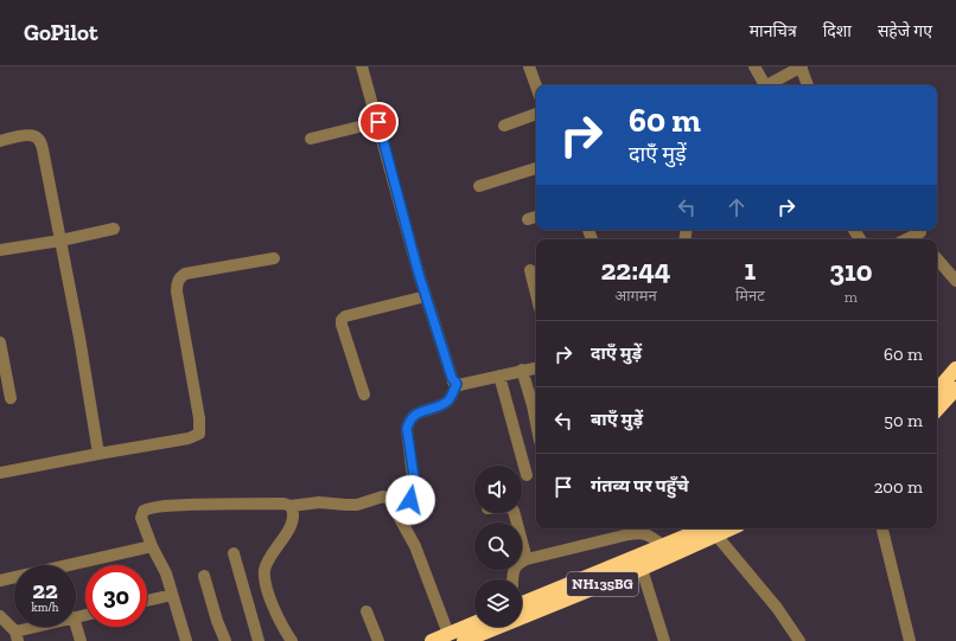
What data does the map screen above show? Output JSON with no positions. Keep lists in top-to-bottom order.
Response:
{
  "streets": {
    "highway": ["NH135BG"]
  },
  "page": {
    "header": "GoPilot",
    "nav": ["मानचित्र", "दिशा", "सहेजे गए"],
    "turn": ["60 m", "दाएँ मुड़ें"],
    "eta": [
      "22:44",
      "आगमन",
      "1",
      "मिनट",
      "310",
      "m"
    ],
    "list": [
      {
        "name": "दाएँ मुड़ें",
        "value": "60 m"
      },
      {
        "name": "बाएँ मुड़ें",
        "value": "50 m"
      },
      {
        "name": "गंतव्य पर पहुँचे",
        "value": "200 m"
      }
    ],
    "speed": "22 km/h",
    "limit": "30"
  }
}
